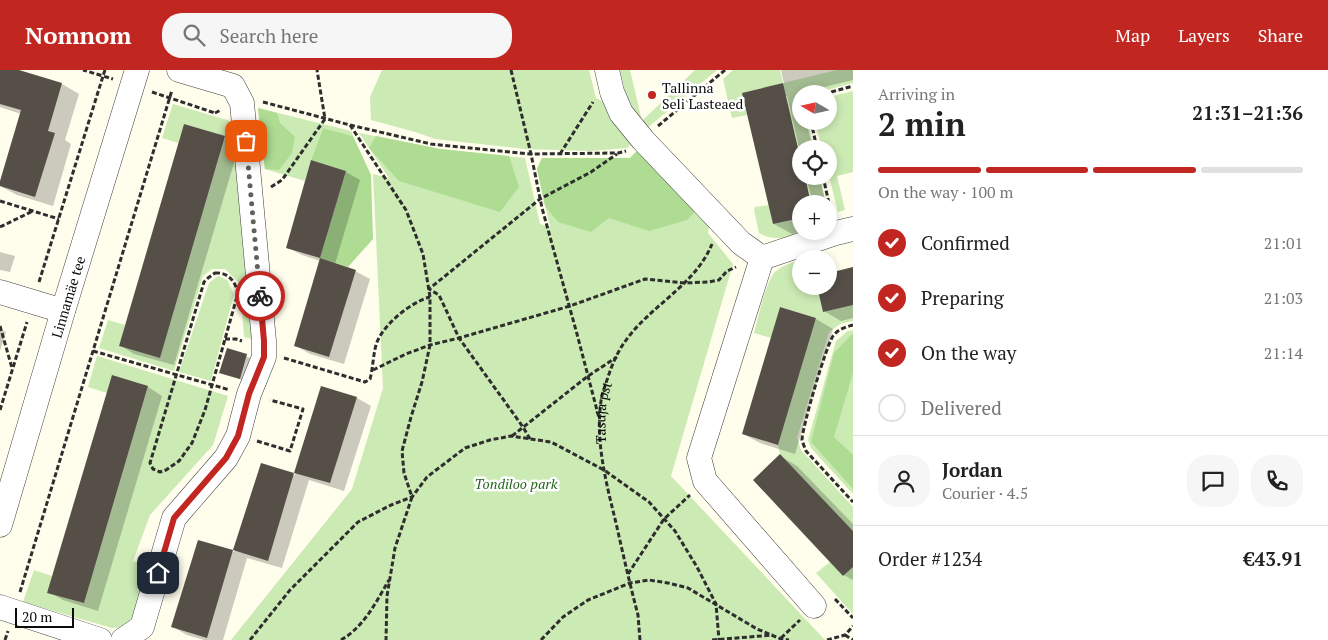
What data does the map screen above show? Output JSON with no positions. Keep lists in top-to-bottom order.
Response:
{
  "streets": {
    "street": ["Linnamäe tee"],
    "path": ["Tasuja pst"]
  },
  "parks": ["Tondiloo park"],
  "places": ["Tallinna Seli Lasteaed"],
  "scale_bar": "20 m",
  "north": "left",
  "page": {
    "header": "Nomnom",
    "search": "Search here",
    "nav": ["Map", "Layers", "Share"],
    "heading": ["2 min", "Arriving in", "21:31–21:36"],
    "panel": [
      "Jordan",
      "Courier · 4.5",
      "Order #1234",
      "€43.91"
    ],
    "map_buttons": ["+", "−"],
    "bar": "On the way · 100 m",
    "list": [
      ["Confirmed", "21:01"],
      ["Preparing", "21:03"],
      ["On the way", "21:14"],
      "Delivered"
    ],
    "scale": "20 m"
  }
}
